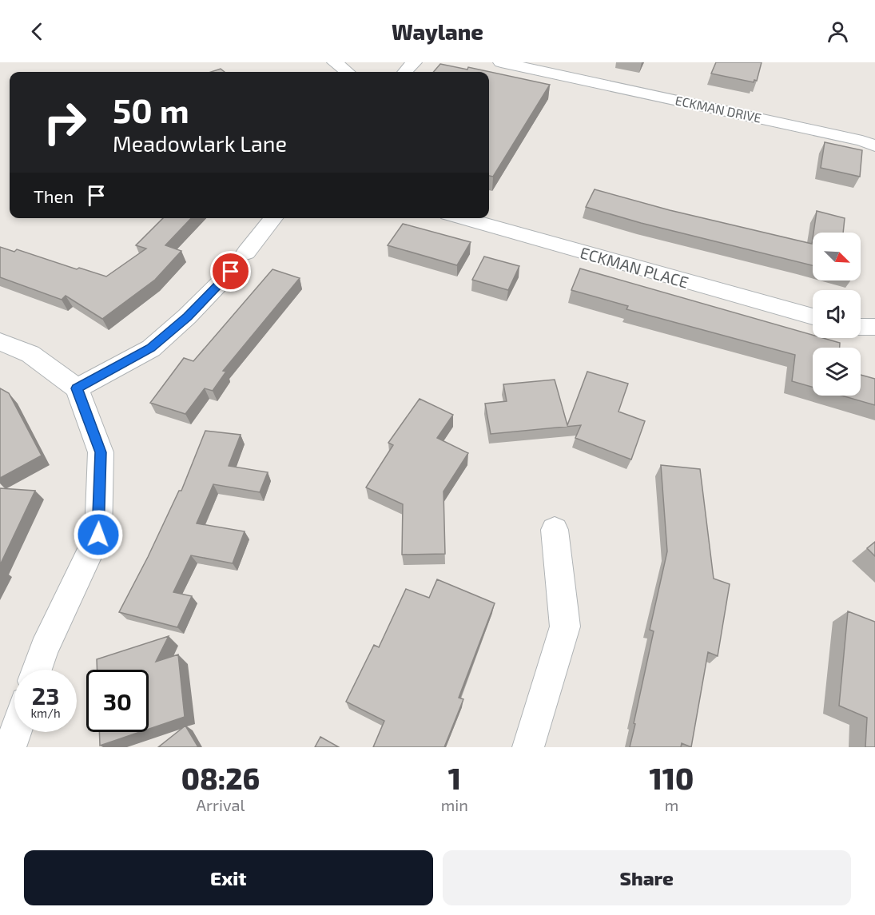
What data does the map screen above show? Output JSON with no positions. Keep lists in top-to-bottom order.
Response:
{
  "streets": {
    "street": ["ECKMAN DRIVE", "ECKMAN PLACE"]
  },
  "north": "bottom right",
  "page": {
    "header": "Waylane",
    "turn": ["50 m", "Meadowlark Lane"],
    "then": "Then",
    "speed": "23 km/h",
    "limit": "30",
    "eta": [
      "08:26",
      "Arrival",
      "1",
      "min",
      "110",
      "m"
    ],
    "buttons": ["Exit", "Share"]
  }
}
